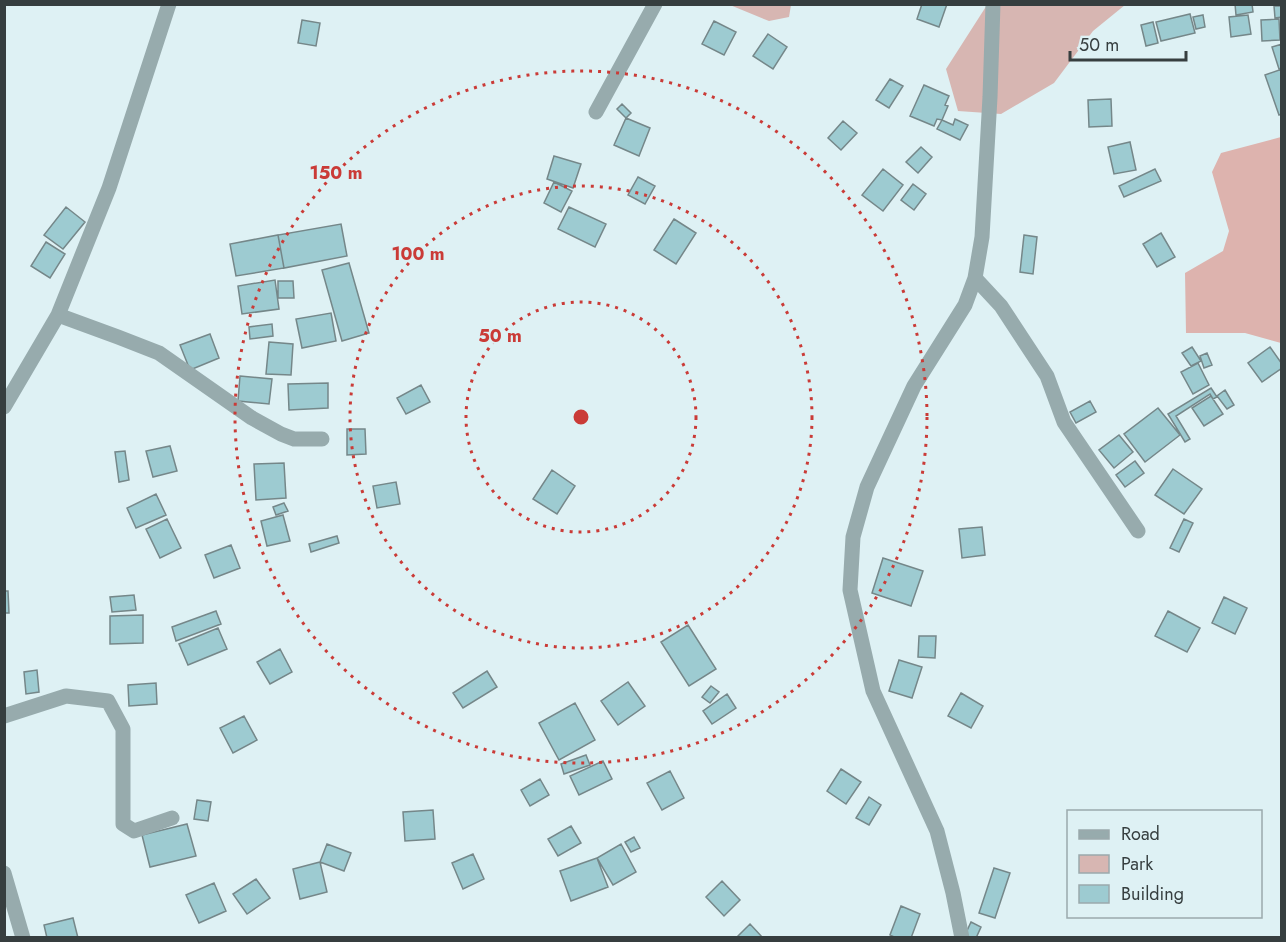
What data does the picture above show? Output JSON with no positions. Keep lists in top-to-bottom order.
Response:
{
  "legend": ["Road", "Park", "Building"],
  "scale_bar": "50 m",
  "rings": ["150 m", "100 m", "50 m"]
}
